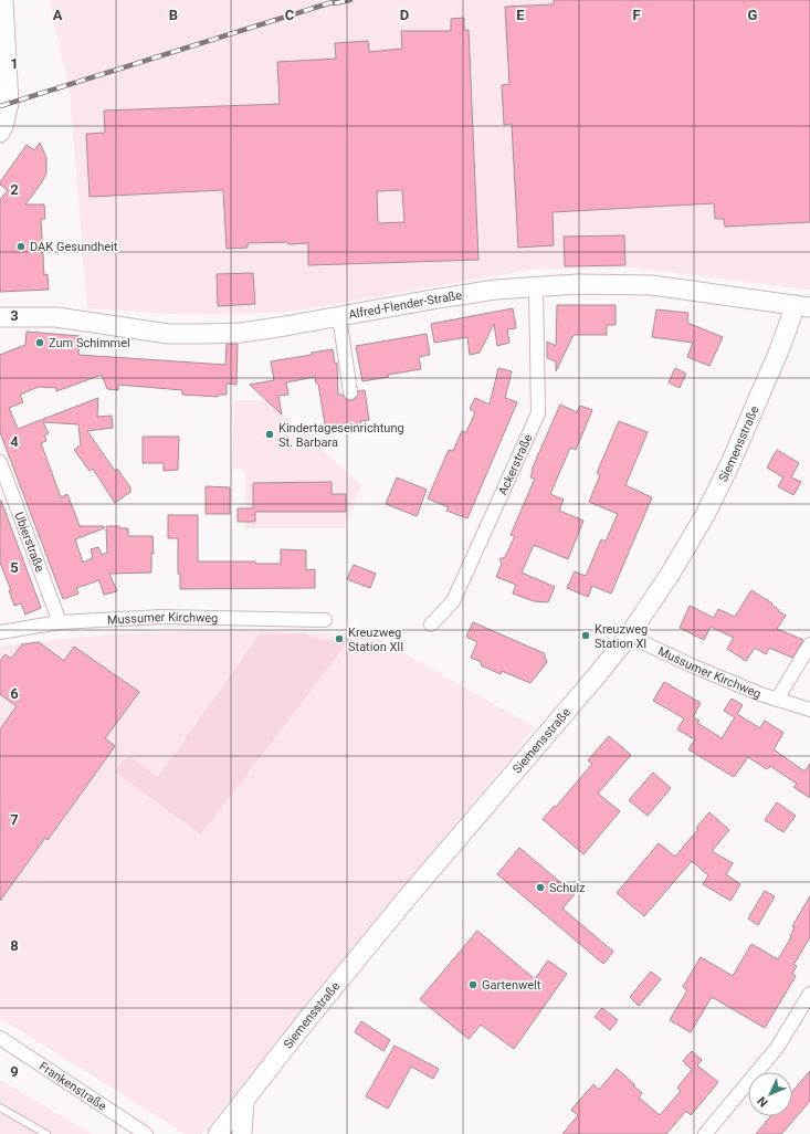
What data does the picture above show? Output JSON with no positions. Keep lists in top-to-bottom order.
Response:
{
  "streets": {
    "street": [
      "Alfred-Flender-Straße",
      "Siemensstraße",
      "Ackerstraße",
      "Ubierstraße",
      "Mussumer Kirchweg",
      "Frankenstraße"
    ]
  },
  "crossings": [
    ["Alfred-Flender-Straße", "Siemensstraße"],
    ["Alfred-Flender-Straße", "Ackerstraße"],
    ["Ubierstraße", "Mussumer Kirchweg"]
  ],
  "places": [
    "DAK Gesundheit",
    "Zum Schimmel",
    "Kindertageseinrichtung St. Barbara",
    "Kreuzweg Station XI",
    "Kreuzweg Station XII",
    "Schulz",
    "Gartenwelt"
  ],
  "north": "bottom left",
  "grid": {
    "columns": [
      "A",
      "B",
      "C",
      "D",
      "E",
      "F",
      "G"
    ],
    "rows": [
      "1",
      "2",
      "3",
      "4",
      "5",
      "6",
      "7",
      "8",
      "9"
    ]
  }
}
